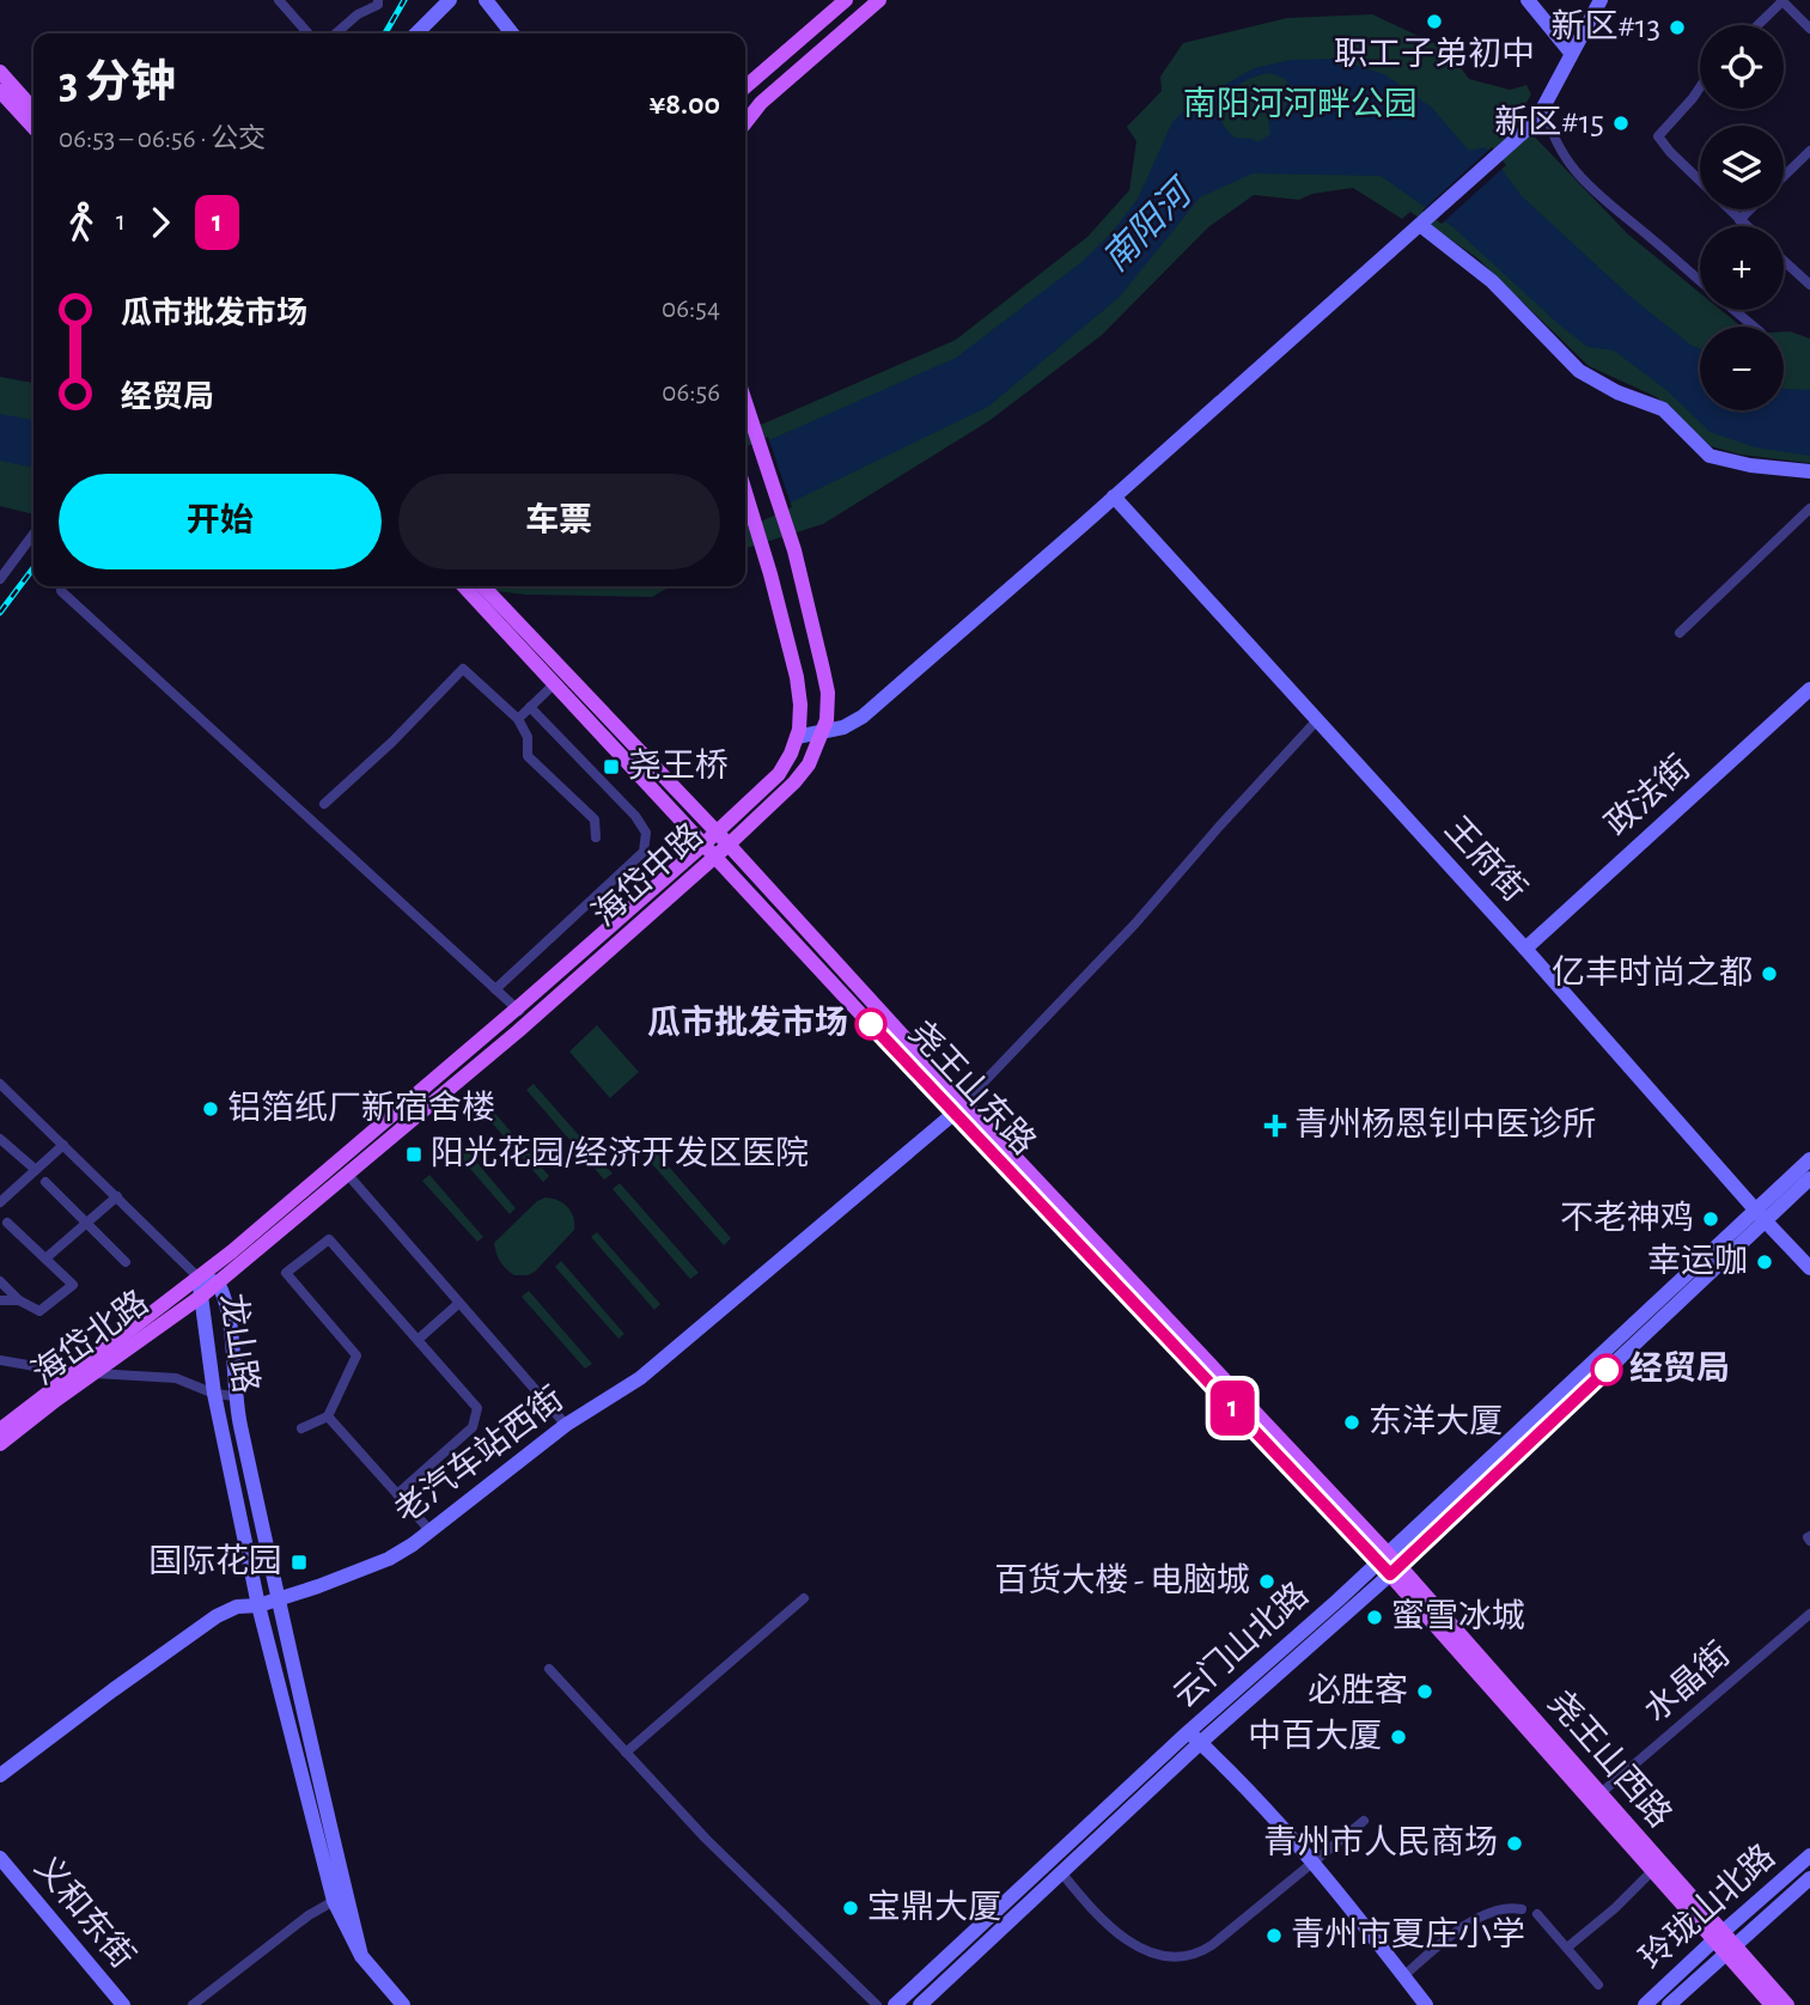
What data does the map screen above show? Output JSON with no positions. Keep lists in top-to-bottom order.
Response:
{
  "streets": {
    "main road": [
      "海岱中路",
      "尧王山东路",
      "海岱北路",
      "尧王山西路"
    ],
    "street": [
      "政法街",
      "王府街",
      "龙山路",
      "老汽车站西街",
      "云门山北路",
      "水晶街",
      "玲珑山北路",
      "义和东街"
    ]
  },
  "crossings": [
    ["政法街", "王府街"],
    ["王府街", "云门山北路"],
    ["海岱中路", "尧王山东路"],
    ["海岱中路", "海岱北路"],
    ["海岱中路", "龙山路"],
    ["尧王山东路", "老汽车站西街"],
    ["尧王山东路", "云门山北路"],
    ["尧王山东路", "尧王山西路"],
    ["海岱北路", "龙山路"],
    ["龙山路", "老汽车站西街"],
    ["云门山北路", "尧王山西路"],
    ["水晶街", "尧王山西路"],
    ["尧王山西路", "玲珑山北路"]
  ],
  "water": ["南阳河"],
  "parks": ["南阳河河畔公园"],
  "places": {
    "other": [
      "职工子弟初中",
      "新区#13",
      "新区#15",
      "亿丰时尚之都",
      "瓜市批发市场",
      "铝箔纸厂新宿舍楼",
      "不老神鸡",
      "幸运咖",
      "经贸局",
      "东洋大厦",
      "百货大楼 - 电脑城",
      "蜜雪冰城",
      "必胜客",
      "中百大厦",
      "青州市人民商场",
      "宝鼎大厦",
      "青州市夏庄小学"
    ],
    "transit": ["尧王桥", "阳光花园/经济开发区医院", "国际花园"],
    "health": ["青州杨恩钊中医诊所"]
  },
  "lines": ["bus line 1"],
  "page": {
    "on_map": "1",
    "map_buttons": ["+", "−"],
    "heading": ["3 分钟", "06:53 – 06:56 · 公交", "¥8.00"],
    "legs": ["1", "1"],
    "list": [
      {
        "name": "瓜市批发市场",
        "value": "06:54"
      },
      {
        "name": "经贸局",
        "value": "06:56"
      }
    ],
    "buttons": ["开始", "车票"]
  }
}
